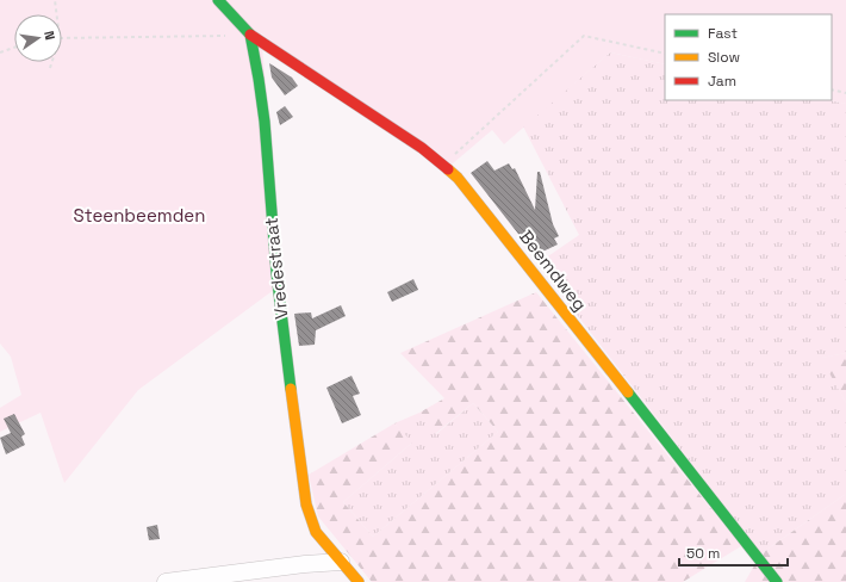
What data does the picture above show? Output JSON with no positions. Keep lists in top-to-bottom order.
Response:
{
  "streets": {
    "street": ["Vredestraat", "Beemdweg"]
  },
  "crossings": [
    ["Vredestraat", "Beemdweg"]
  ],
  "parks": ["Steenbeemden"],
  "legend": ["Fast", "Slow", "Jam"],
  "scale_bar": "50 m",
  "north": "right"
}
